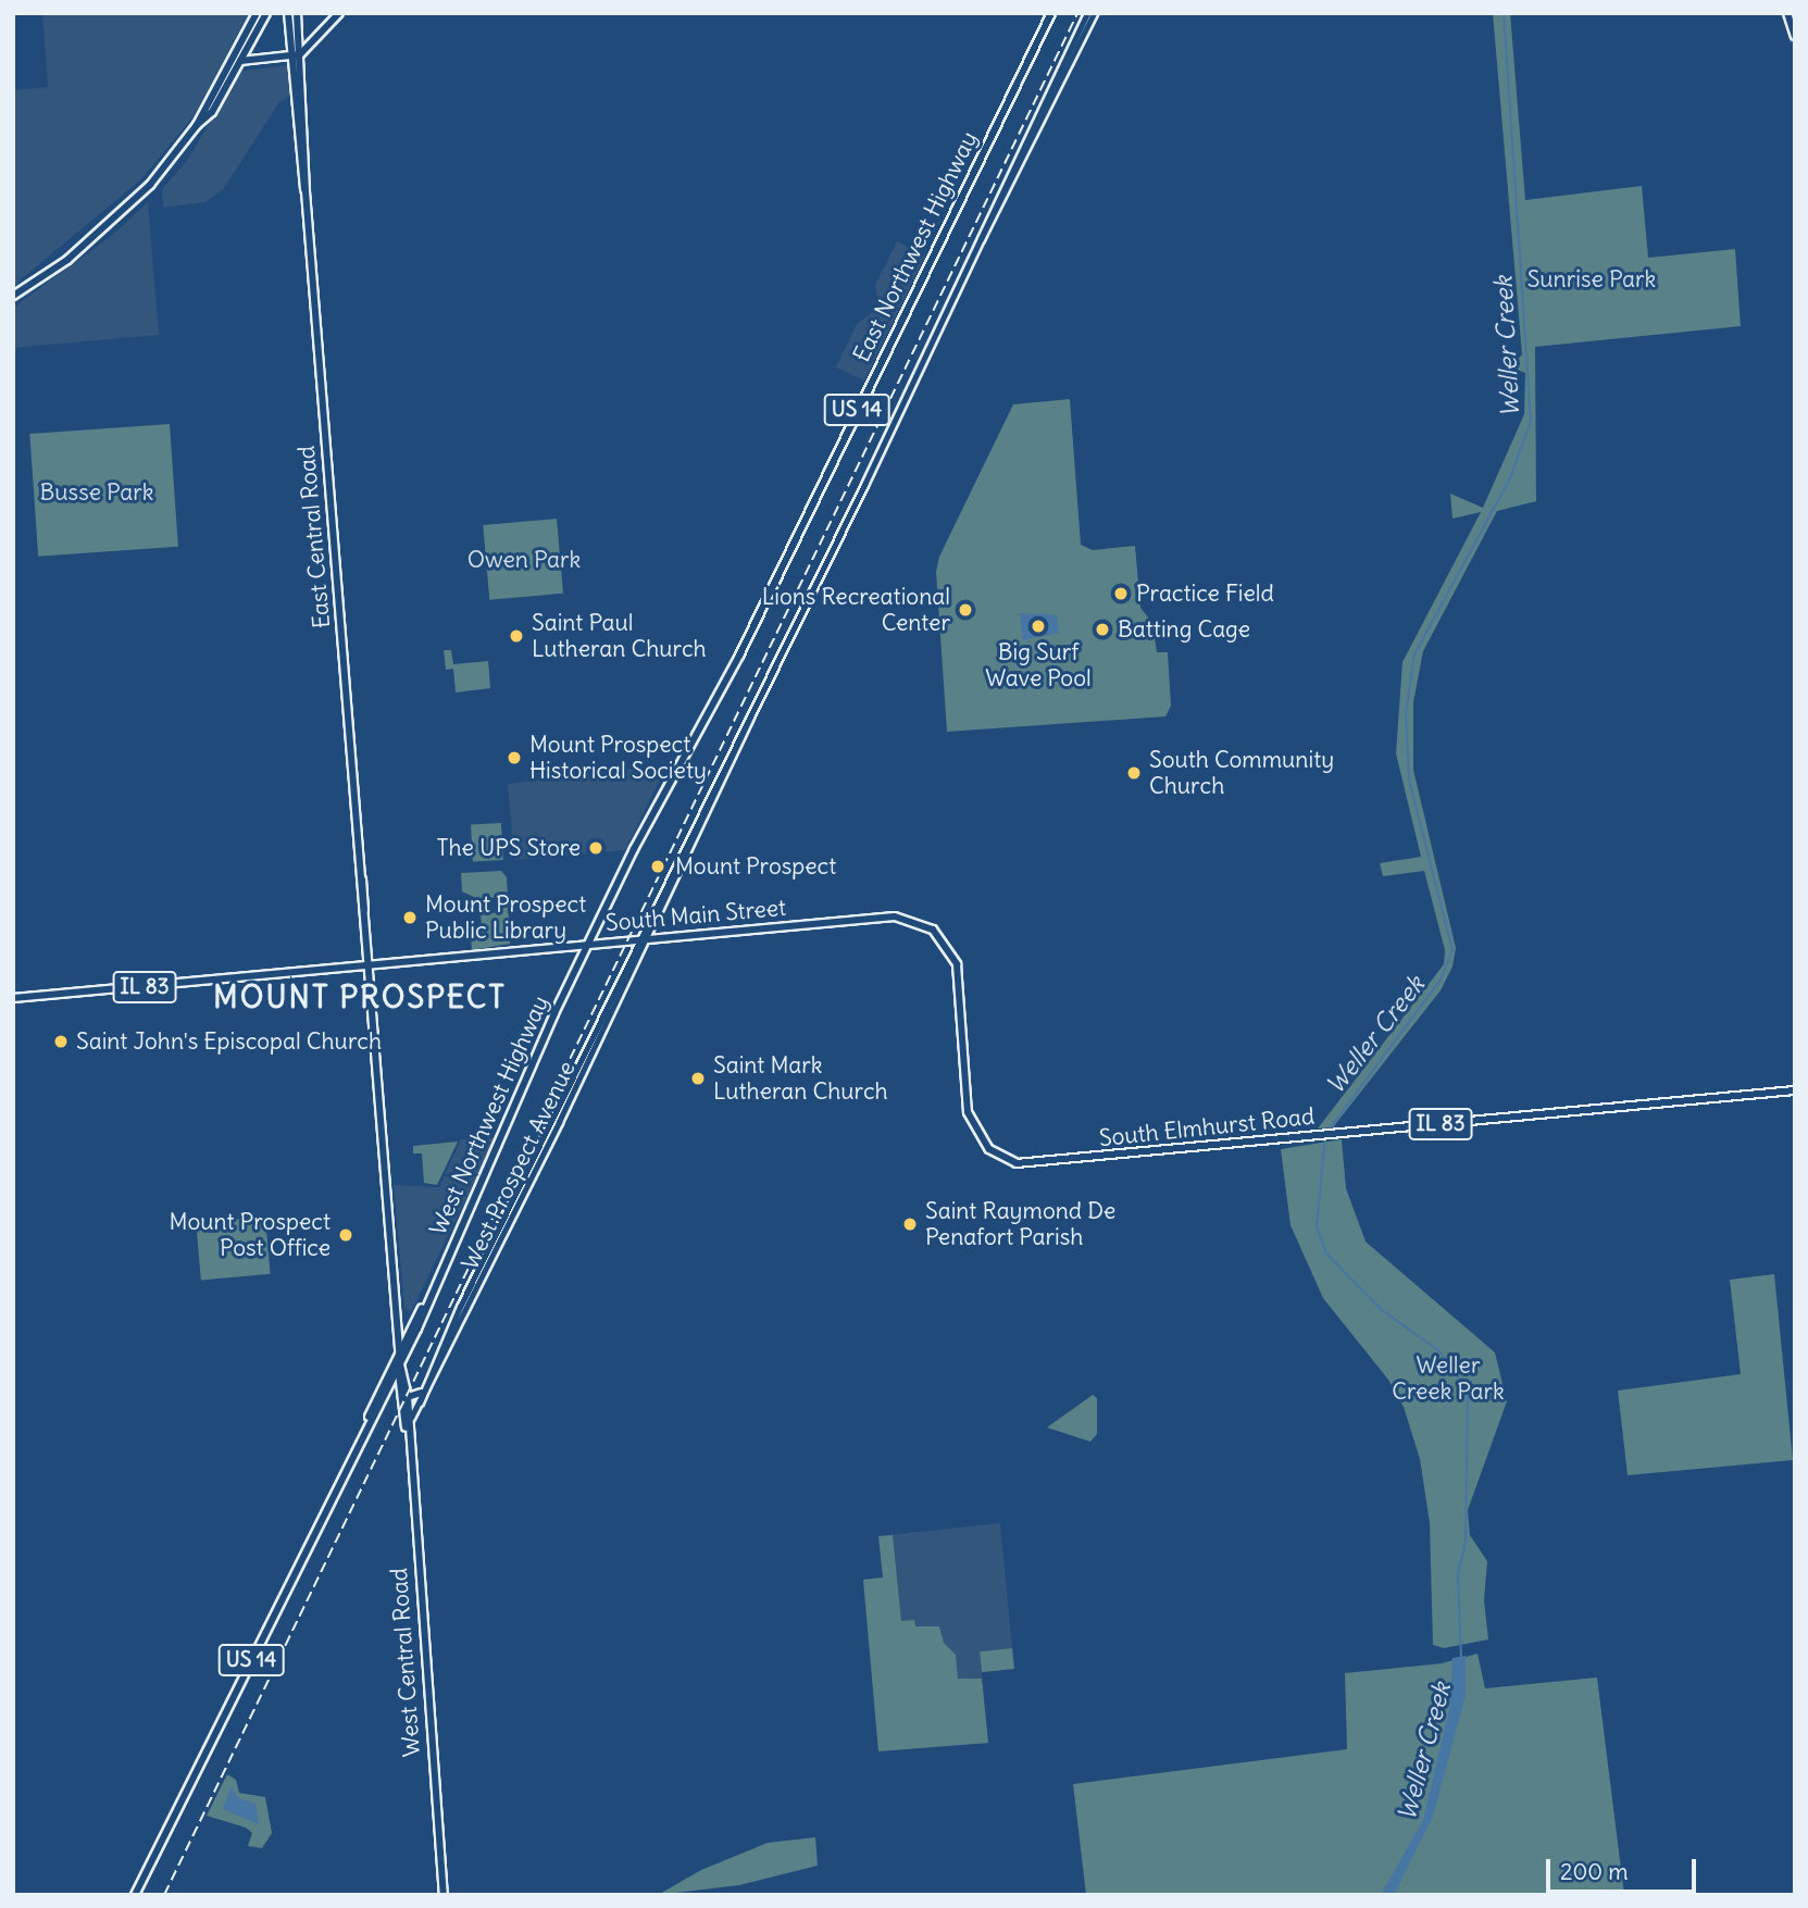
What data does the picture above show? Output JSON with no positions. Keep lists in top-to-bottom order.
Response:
{
  "streets": {
    "main road": [
      "East Northwest Highway",
      "US 14",
      "East Central Road",
      "South Main Street",
      "IL 83",
      "West Northwest Highway",
      "South Elmhurst Road",
      "West Central Road"
    ],
    "street": ["West Prospect Avenue"]
  },
  "crossings": [
    ["East Northwest Highway", "South Main Street"],
    ["East Northwest Highway", "West Northwest Highway"],
    ["East Central Road", "South Main Street"],
    ["East Central Road", "IL 83"],
    ["East Central Road", "West Central Road"],
    ["South Main Street", "IL 83"],
    ["South Main Street", "West Northwest Highway"],
    ["South Main Street", "South Elmhurst Road"],
    ["South Main Street", "West Prospect Avenue"],
    ["South Main Street", "West Central Road"],
    ["IL 83", "West Central Road"],
    ["West Northwest Highway", "West Central Road"],
    ["West Prospect Avenue", "West Central Road"]
  ],
  "districts": ["MOUNT PROSPECT"],
  "water": ["Weller Creek"],
  "parks": [
    "Sunrise Park",
    "Busse Park",
    "Owen Park",
    "Weller Creek Park"
  ],
  "places": [
    "Practice Field",
    "Lions Recreational Center",
    "Big Surf Wave Pool",
    "Batting Cage",
    "Saint Paul Lutheran Church",
    "Mount Prospect Historical Society",
    "South Community Church",
    "The UPS Store",
    "Mount Prospect",
    "Mount Prospect Public Library",
    "Saint John's Episcopal Church",
    "Saint Mark Lutheran Church",
    "Saint Raymond De Penafort Parish",
    "Mount Prospect Post Office"
  ],
  "scale_bar": "200 m"
}
